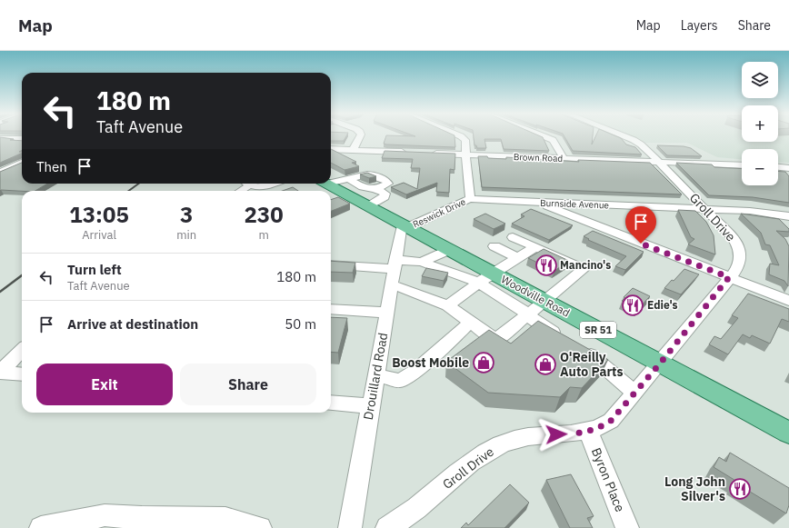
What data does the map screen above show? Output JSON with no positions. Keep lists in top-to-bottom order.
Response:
{
  "streets": {
    "main road": ["Woodville Road", "SR 51"],
    "street": [
      "Brown Road",
      "Burnside Avenue",
      "Reswick Drive",
      "Groll Drive",
      "Drouillard Road",
      "Byron Place"
    ]
  },
  "crossings": [
    ["Brown Road", "Reswick Drive"],
    ["Brown Road", "Groll Drive"],
    ["Burnside Avenue", "Reswick Drive"],
    ["Burnside Avenue", "Groll Drive"],
    ["Reswick Drive", "Woodville Road"],
    ["Reswick Drive", "Drouillard Road"],
    ["Groll Drive", "Woodville Road"],
    ["Groll Drive", "Byron Place"],
    ["Woodville Road", "Drouillard Road"]
  ],
  "places": {
    "restaurant": ["Mancino's", "Edie's", "Long John Silver's"],
    "shop": ["Boost Mobile", "O'Reilly Auto Parts"]
  },
  "page": {
    "header": "Map",
    "nav": ["Map", "Layers", "Share"],
    "map_buttons": ["+", "−"],
    "turn": ["180 m", "Taft Avenue"],
    "then": "Then",
    "eta": [
      "13:05",
      "Arrival",
      "3",
      "min",
      "230",
      "m"
    ],
    "list": [
      {
        "name": "Turn left",
        "note": "Taft Avenue",
        "value": "180 m"
      },
      {
        "name": "Arrive at destination",
        "value": "50 m"
      }
    ],
    "buttons": ["Exit", "Share"]
  }
}
